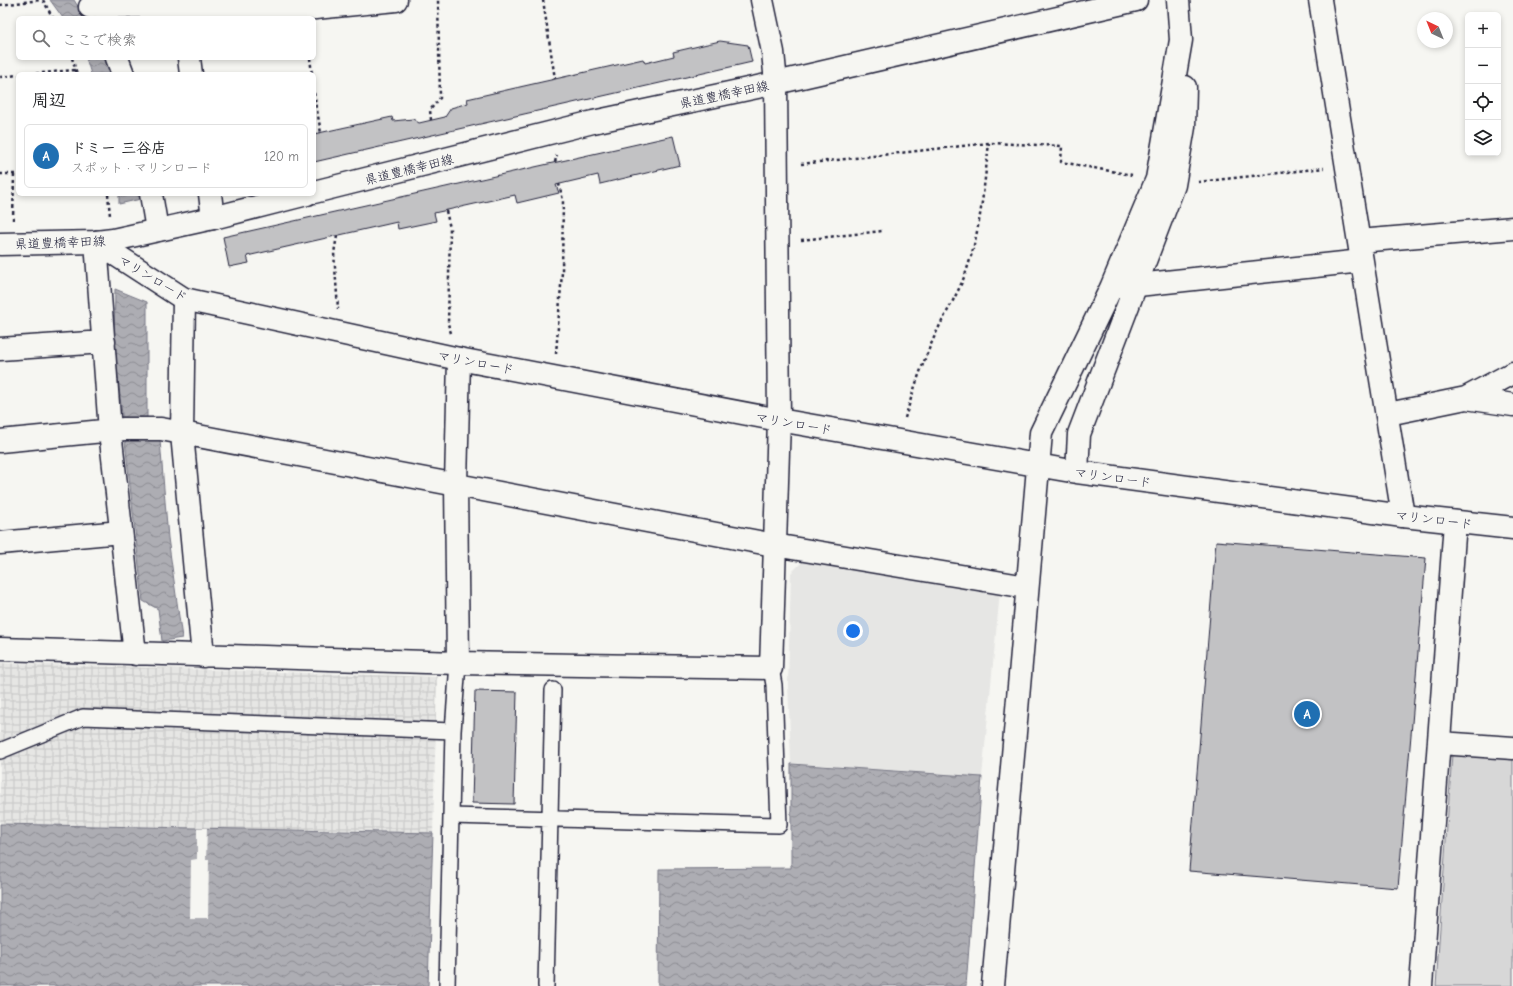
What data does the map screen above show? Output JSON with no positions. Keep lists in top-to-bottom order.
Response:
{
  "streets": {
    "street": ["県道豊橋幸田線", "マリンロード"]
  },
  "crossings": [
    ["県道豊橋幸田線", "マリンロード"]
  ],
  "north": "top left",
  "page": {
    "map_buttons": ["+", "−"],
    "search": "ここで検索",
    "heading": "周辺",
    "list": [
      {
        "mark": "A",
        "name": "ドミー 三谷店",
        "note": "スポット · マリンロード",
        "value": "120 m"
      }
    ],
    "pins": "A"
  }
}
